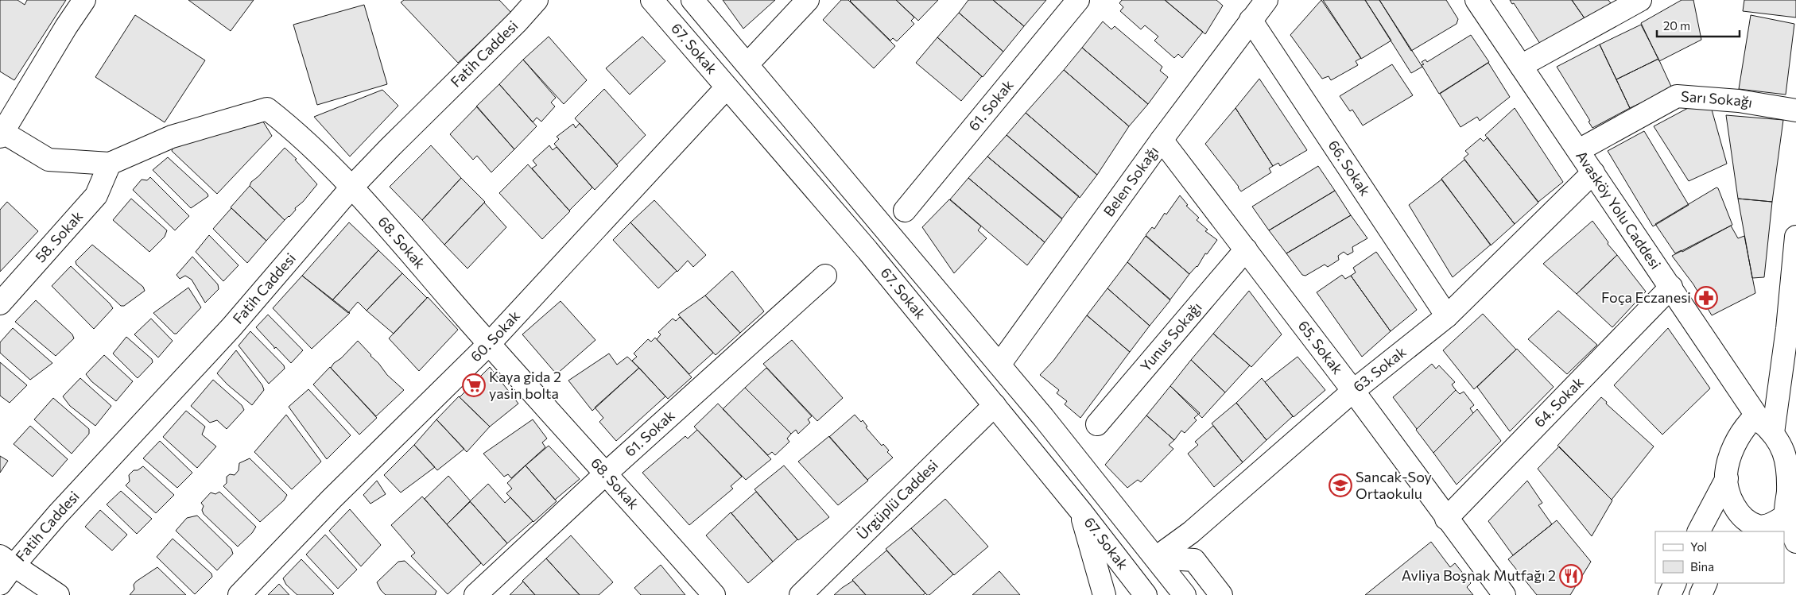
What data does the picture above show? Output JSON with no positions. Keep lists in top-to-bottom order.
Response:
{
  "streets": {
    "street": [
      "67. Sokak",
      "Fatih Caddesi",
      "Sarı Sokağı",
      "61. Sokak",
      "66. Sokak",
      "Belen Sokağı",
      "Avasköy Yolu Caddesi",
      "58. Sokak",
      "68. Sokak",
      "60. Sokak",
      "Yunus Sokağı",
      "65. Sokak",
      "63. Sokak",
      "64. Sokak",
      "Ürgüplü Caddesi"
    ]
  },
  "crossings": [
    ["67. Sokak", "Belen Sokağı"],
    ["67. Sokak", "60. Sokak"],
    ["67. Sokak", "63. Sokak"],
    ["67. Sokak", "Ürgüplü Caddesi"],
    ["Fatih Caddesi", "68. Sokak"],
    ["Sarı Sokağı", "Avasköy Yolu Caddesi"],
    ["61. Sokak", "68. Sokak"],
    ["66. Sokak", "Belen Sokağı"],
    ["66. Sokak", "63. Sokak"],
    ["Belen Sokağı", "65. Sokak"],
    ["Avasköy Yolu Caddesi", "63. Sokak"],
    ["Avasköy Yolu Caddesi", "64. Sokak"],
    ["58. Sokak", "68. Sokak"],
    ["68. Sokak", "60. Sokak"],
    ["Yunus Sokağı", "65. Sokak"],
    ["65. Sokak", "63. Sokak"],
    ["65. Sokak", "64. Sokak"]
  ],
  "places": {
    "pharmacy": ["Foça Eczanesi"],
    "supermarket": ["Kaya gida 2 yasin bolta"],
    "school or university": ["Sancak-Soy Ortaokulu"],
    "restaurant": ["Avliya Boşnak Mutfağı 2"]
  },
  "legend": ["Yol", "Bina"],
  "scale_bar": "20 m"
}
